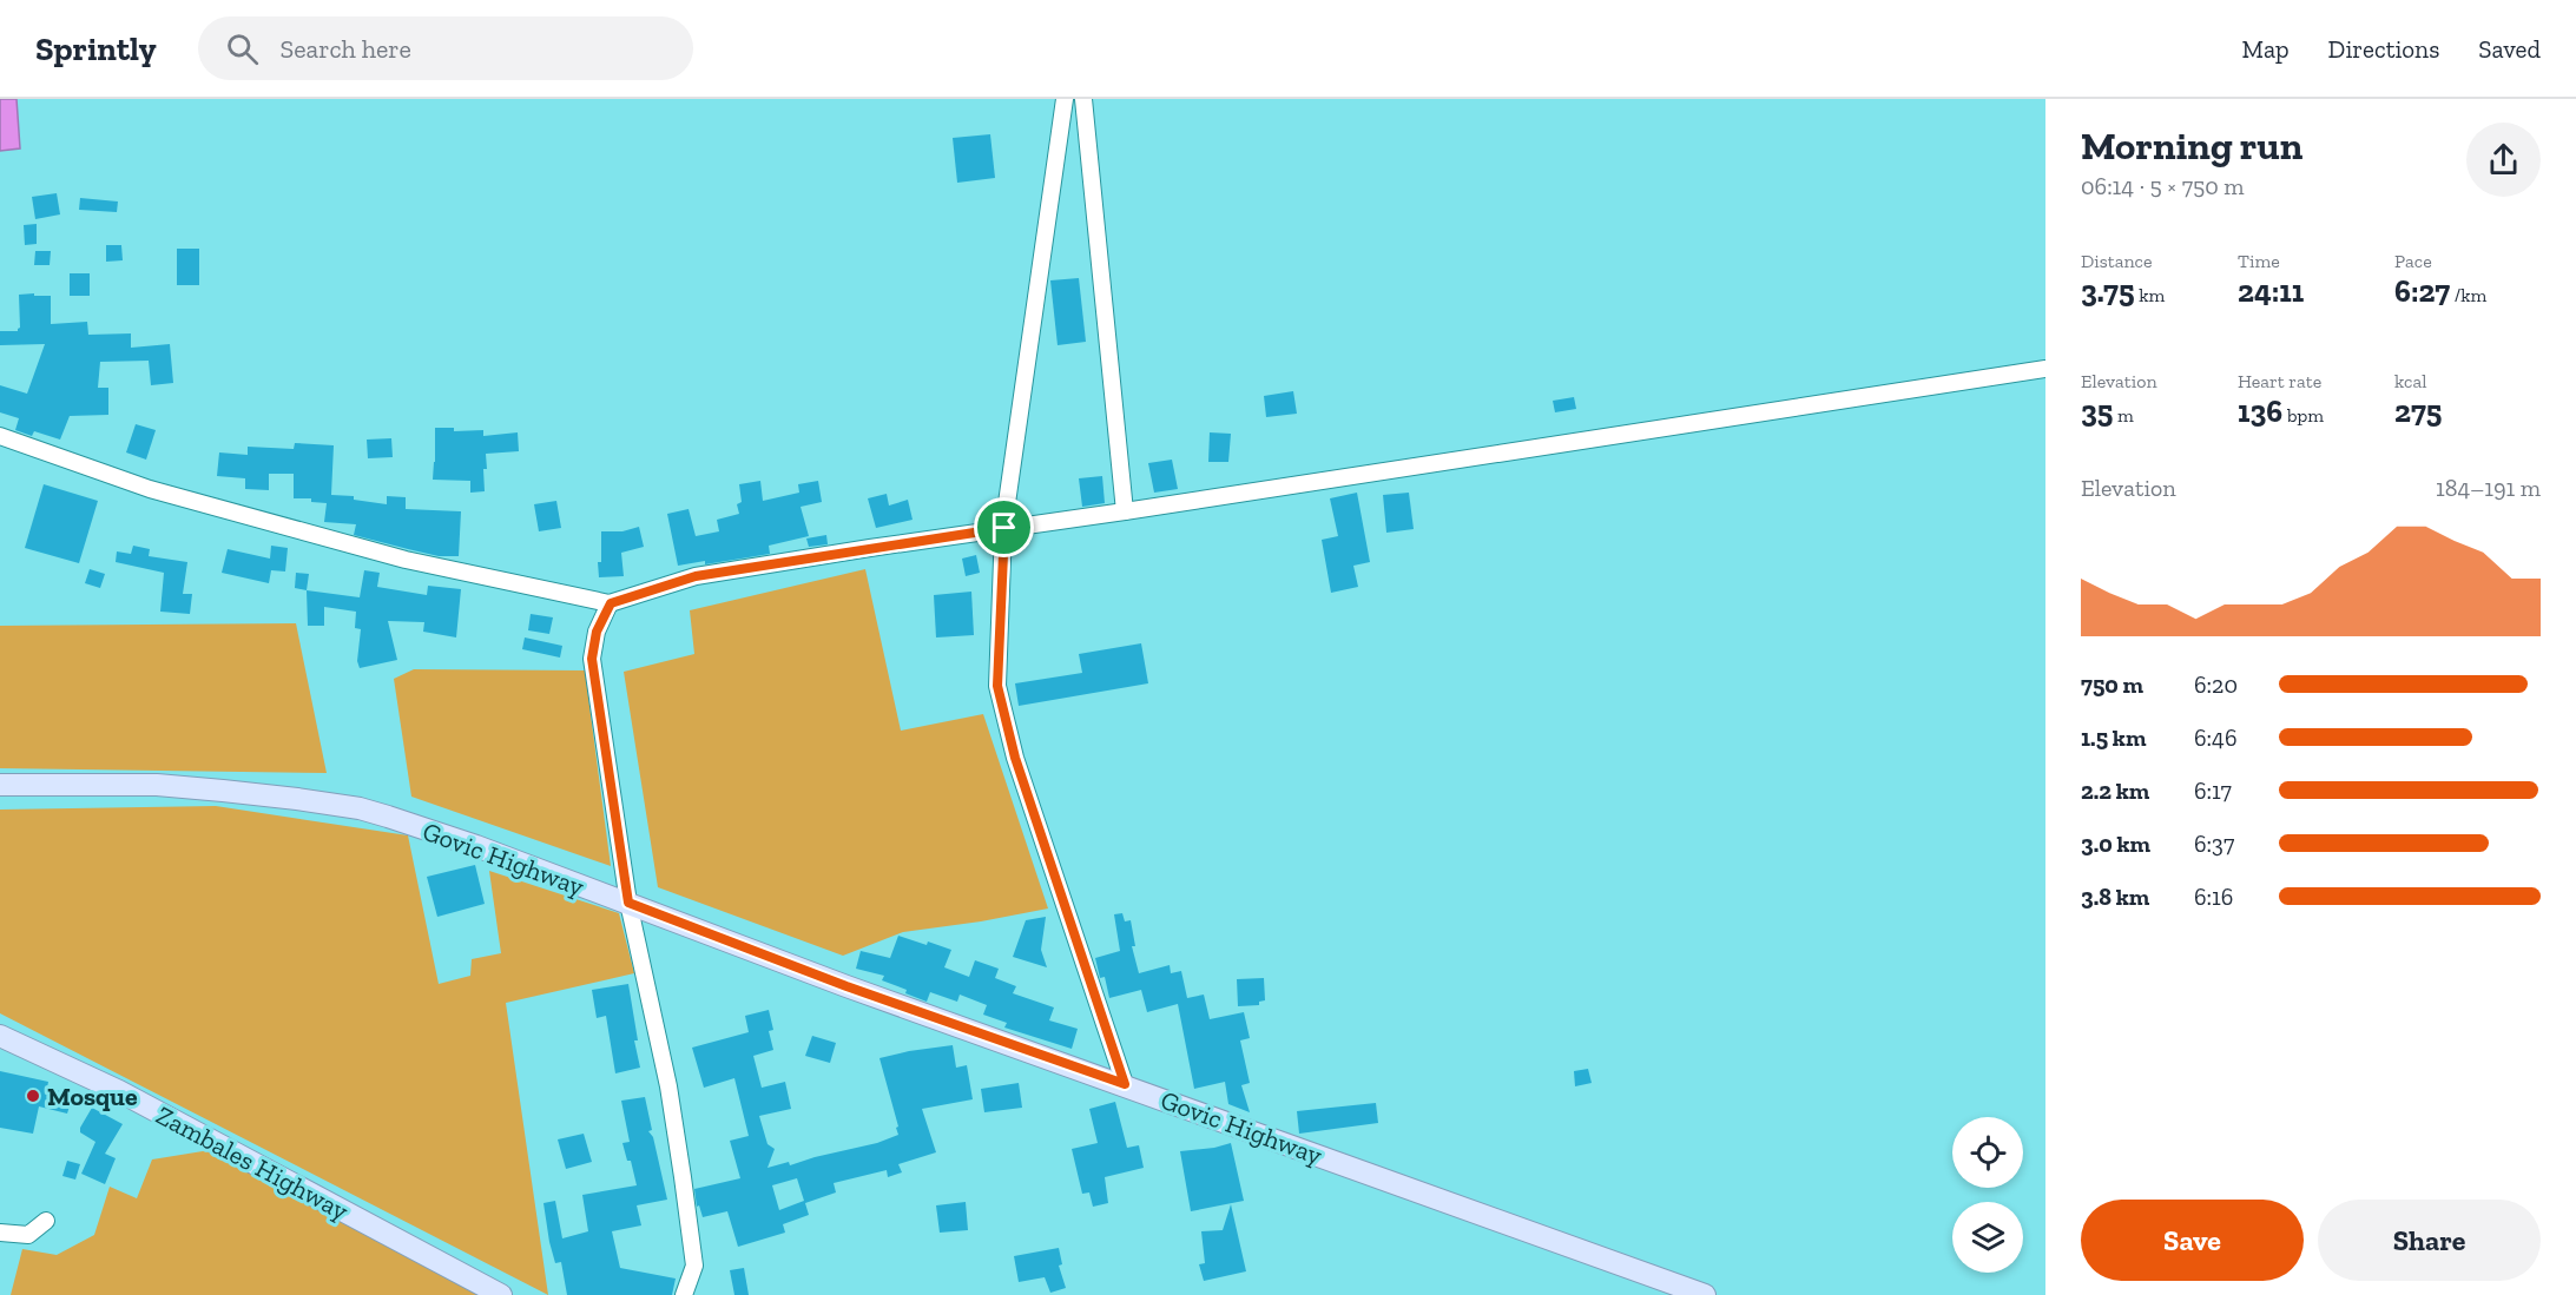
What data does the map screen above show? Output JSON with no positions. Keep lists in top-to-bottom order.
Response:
{
  "streets": {
    "main road": ["Govic Highway", "Zambales Highway"]
  },
  "places": ["Mosque"],
  "page": {
    "header": "Sprintly",
    "search": "Search here",
    "nav": ["Map", "Directions", "Saved"],
    "heading": ["Morning run", "06:14 · 5 × 750 m"],
    "stats": [
      ["Distance", "3.75 km"],
      ["Time", "24:11"],
      ["Pace", "6:27 /km"],
      ["Elevation", "35 m"],
      ["Heart rate", "136 bpm"],
      ["kcal", "275"]
    ],
    "chart": ["Elevation", "184–191 m"],
    "list": [
      {
        "name": "750 m",
        "note": "6:20"
      },
      {
        "name": "1.5 km",
        "note": "6:46"
      },
      {
        "name": "2.2 km",
        "note": "6:17"
      },
      {
        "name": "3.0 km",
        "note": "6:37"
      },
      {
        "name": "3.8 km",
        "note": "6:16"
      }
    ],
    "buttons": ["Save", "Share"]
  }
}
